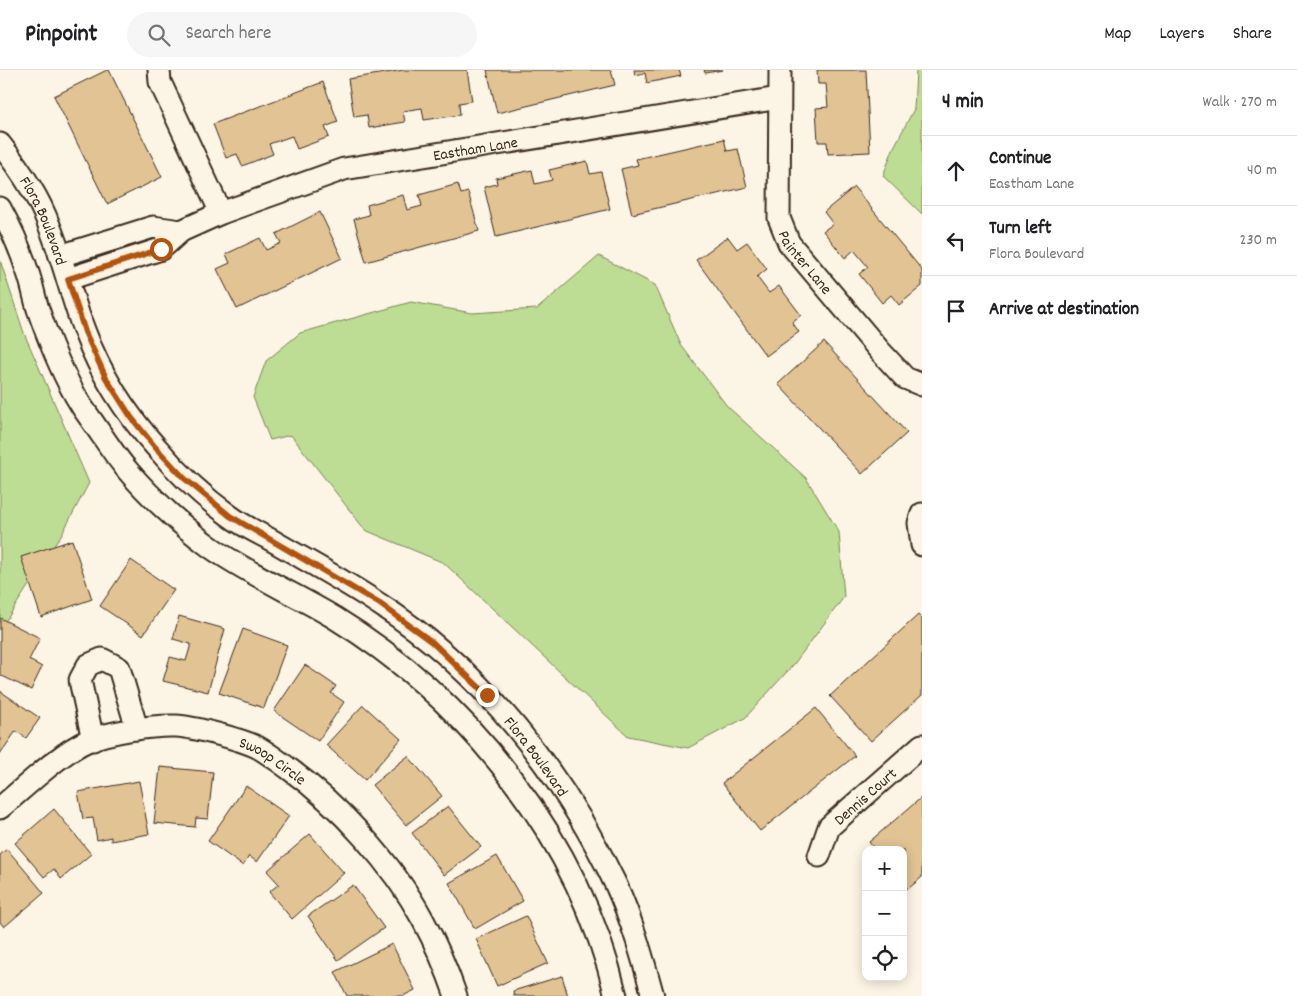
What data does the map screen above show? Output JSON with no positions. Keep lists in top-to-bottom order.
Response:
{
  "streets": {
    "street": [
      "Eastham Lane",
      "Flora Boulevard",
      "Painter Lane",
      "Swoop Circle",
      "Dennis Court"
    ]
  },
  "crossings": [
    ["Eastham Lane", "Flora Boulevard"],
    ["Eastham Lane", "Painter Lane"]
  ],
  "page": {
    "header": "Pinpoint",
    "search": "Search here",
    "nav": ["Map", "Layers", "Share"],
    "heading": ["4 min", "Walk · 270 m"],
    "list": [
      ["Continue", "Eastham Lane", "40 m"],
      ["Turn left", "Flora Boulevard", "230 m"],
      "Arrive at destination"
    ],
    "map_buttons": ["+", "−"]
  }
}
